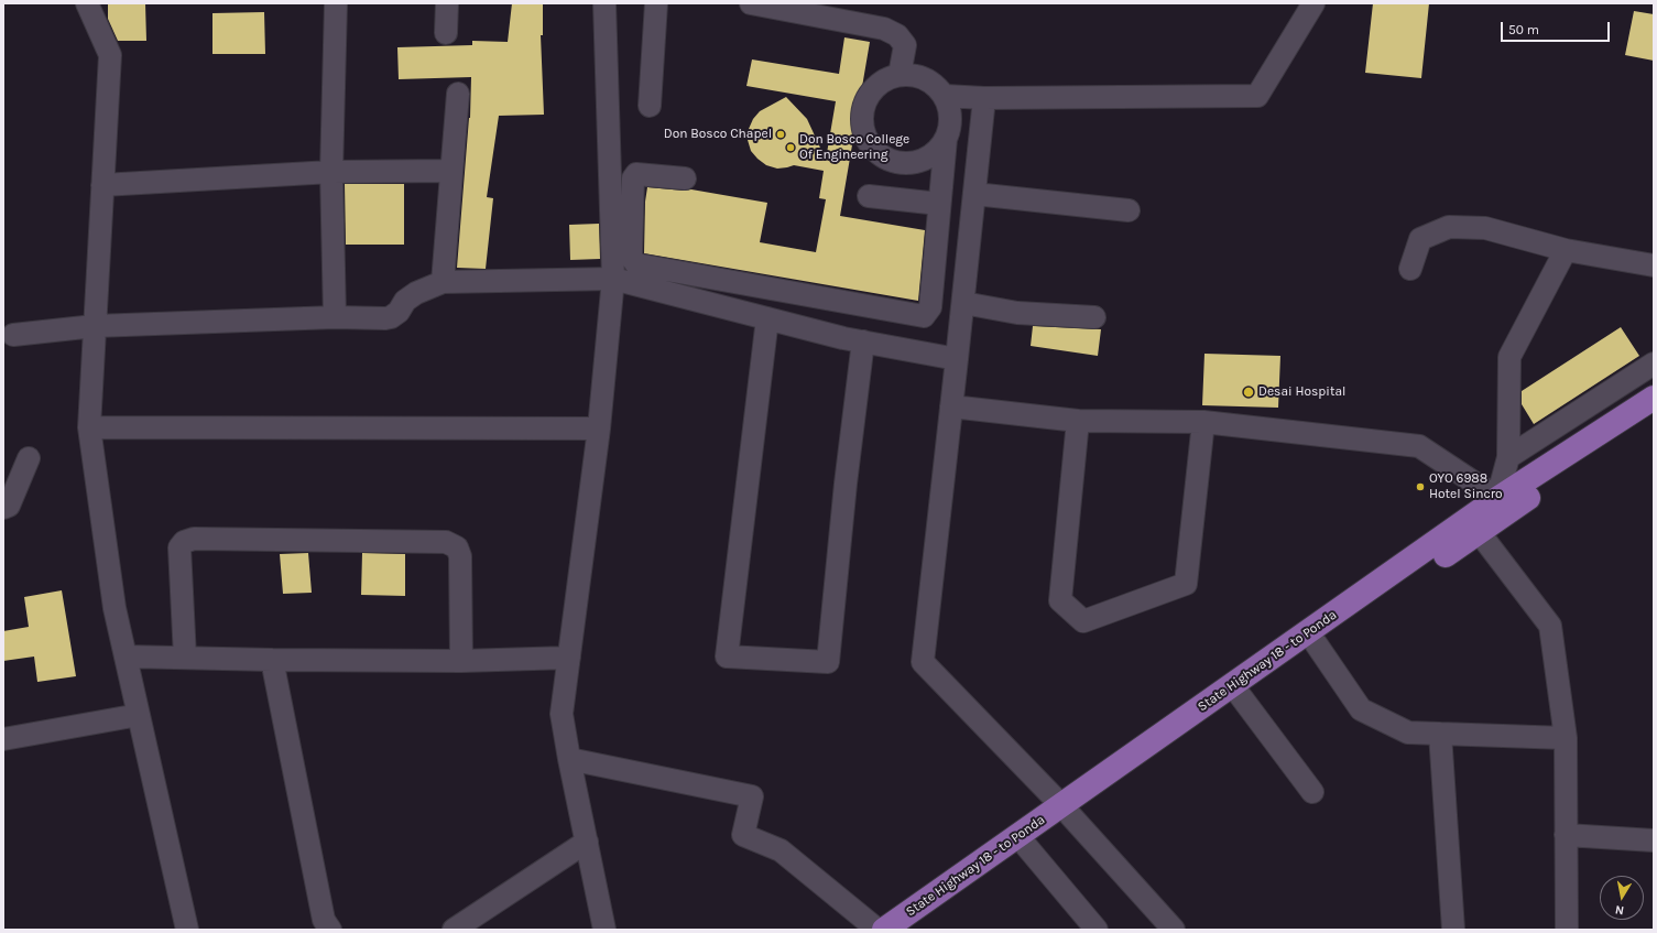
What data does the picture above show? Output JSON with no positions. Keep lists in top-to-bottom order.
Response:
{
  "streets": {
    "main road": ["State Highway 18 - to Ponda"]
  },
  "places": [
    "Don Bosco Chapel",
    "Don Bosco College Of Engineering",
    "Desai Hospital",
    "OYO 6988 Hotel Sincro"
  ],
  "scale_bar": "50 m",
  "north": "bottom"
}
